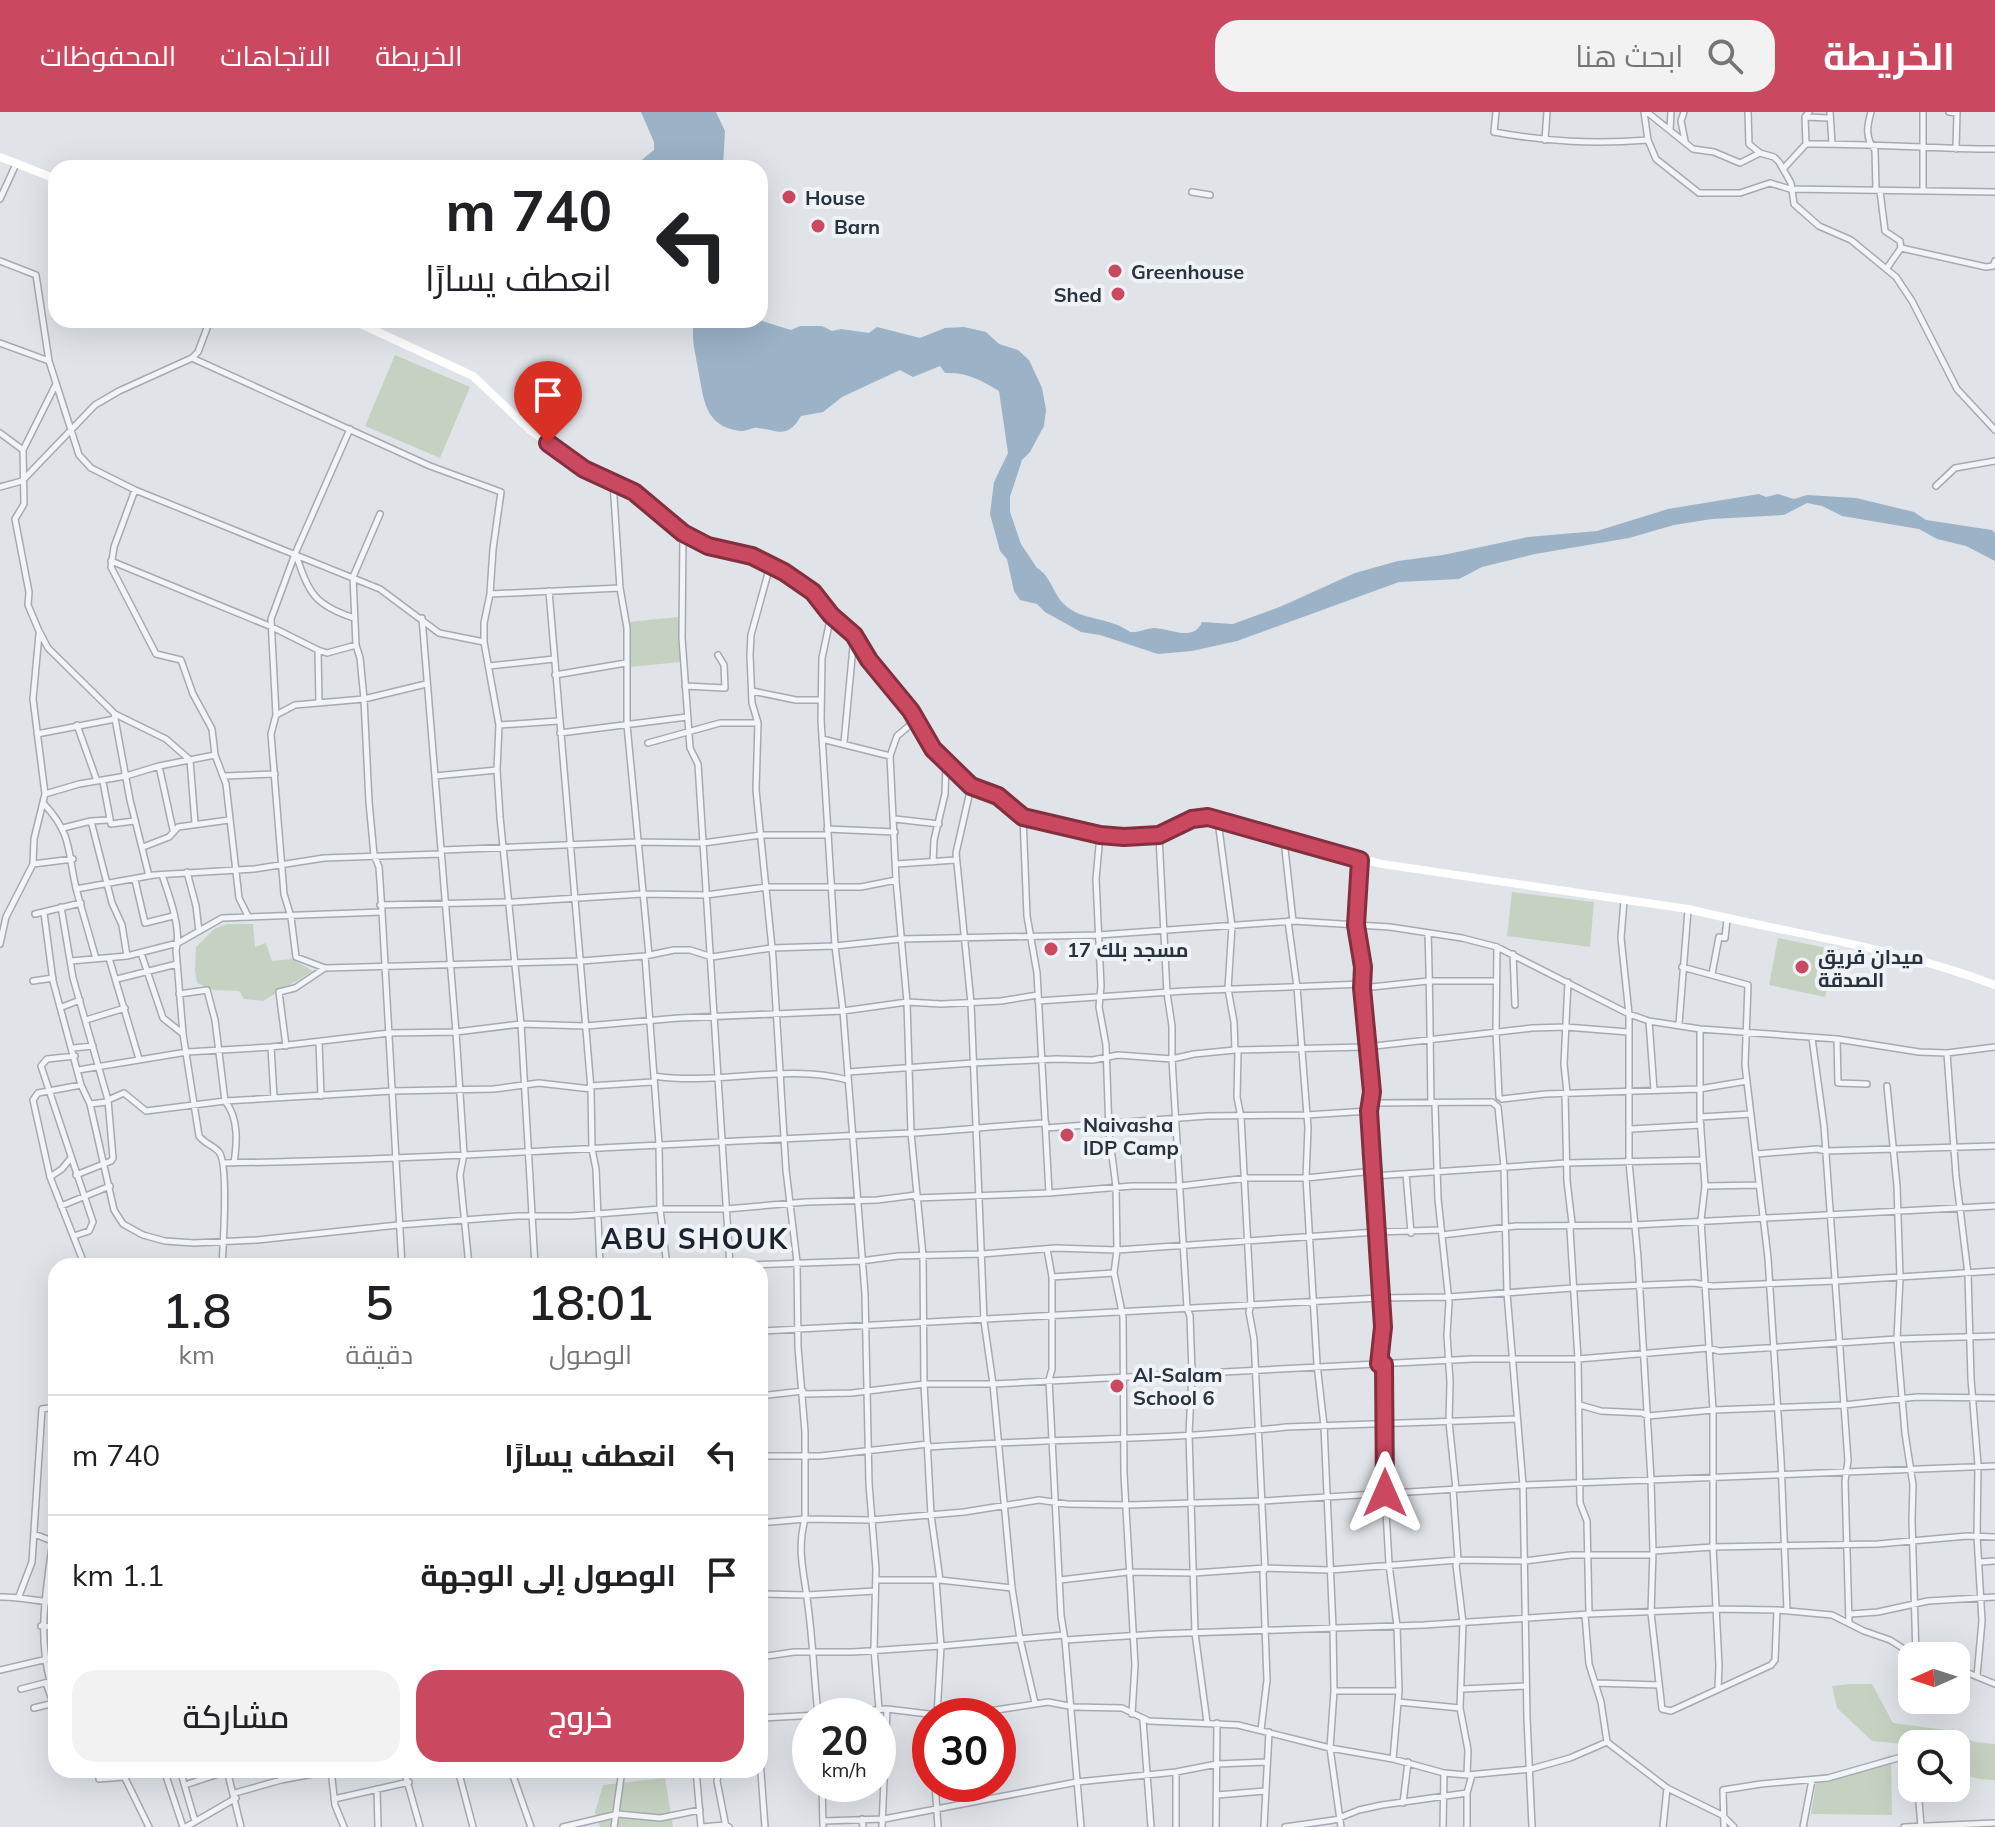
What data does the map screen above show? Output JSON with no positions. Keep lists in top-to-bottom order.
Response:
{
  "districts": ["ABU SHOUK"],
  "places": [
    "House",
    "Barn",
    "Greenhouse",
    "Shed",
    "مسجد بلك 17",
    "ميدان فريق الصدقة",
    "Naivasha IDP Camp",
    "Al-Salam School 6"
  ],
  "north": "left",
  "page": {
    "header": "الخريطة",
    "search": "ابحث هنا",
    "nav": ["الخريطة", "الاتجاهات", "المحفوظات"],
    "turn": ["740 m", "انعطف يسارًا"],
    "eta": [
      "18:01",
      "الوصول",
      "5",
      "دقيقة",
      "1.8",
      "km"
    ],
    "list": [
      {
        "name": "انعطف يسارًا",
        "value": "740 m"
      },
      {
        "name": "الوصول إلى الوجهة",
        "value": "1.1 km"
      }
    ],
    "buttons": ["خروج", "مشاركة"],
    "speed": "20 km/h",
    "limit": "30"
  }
}
